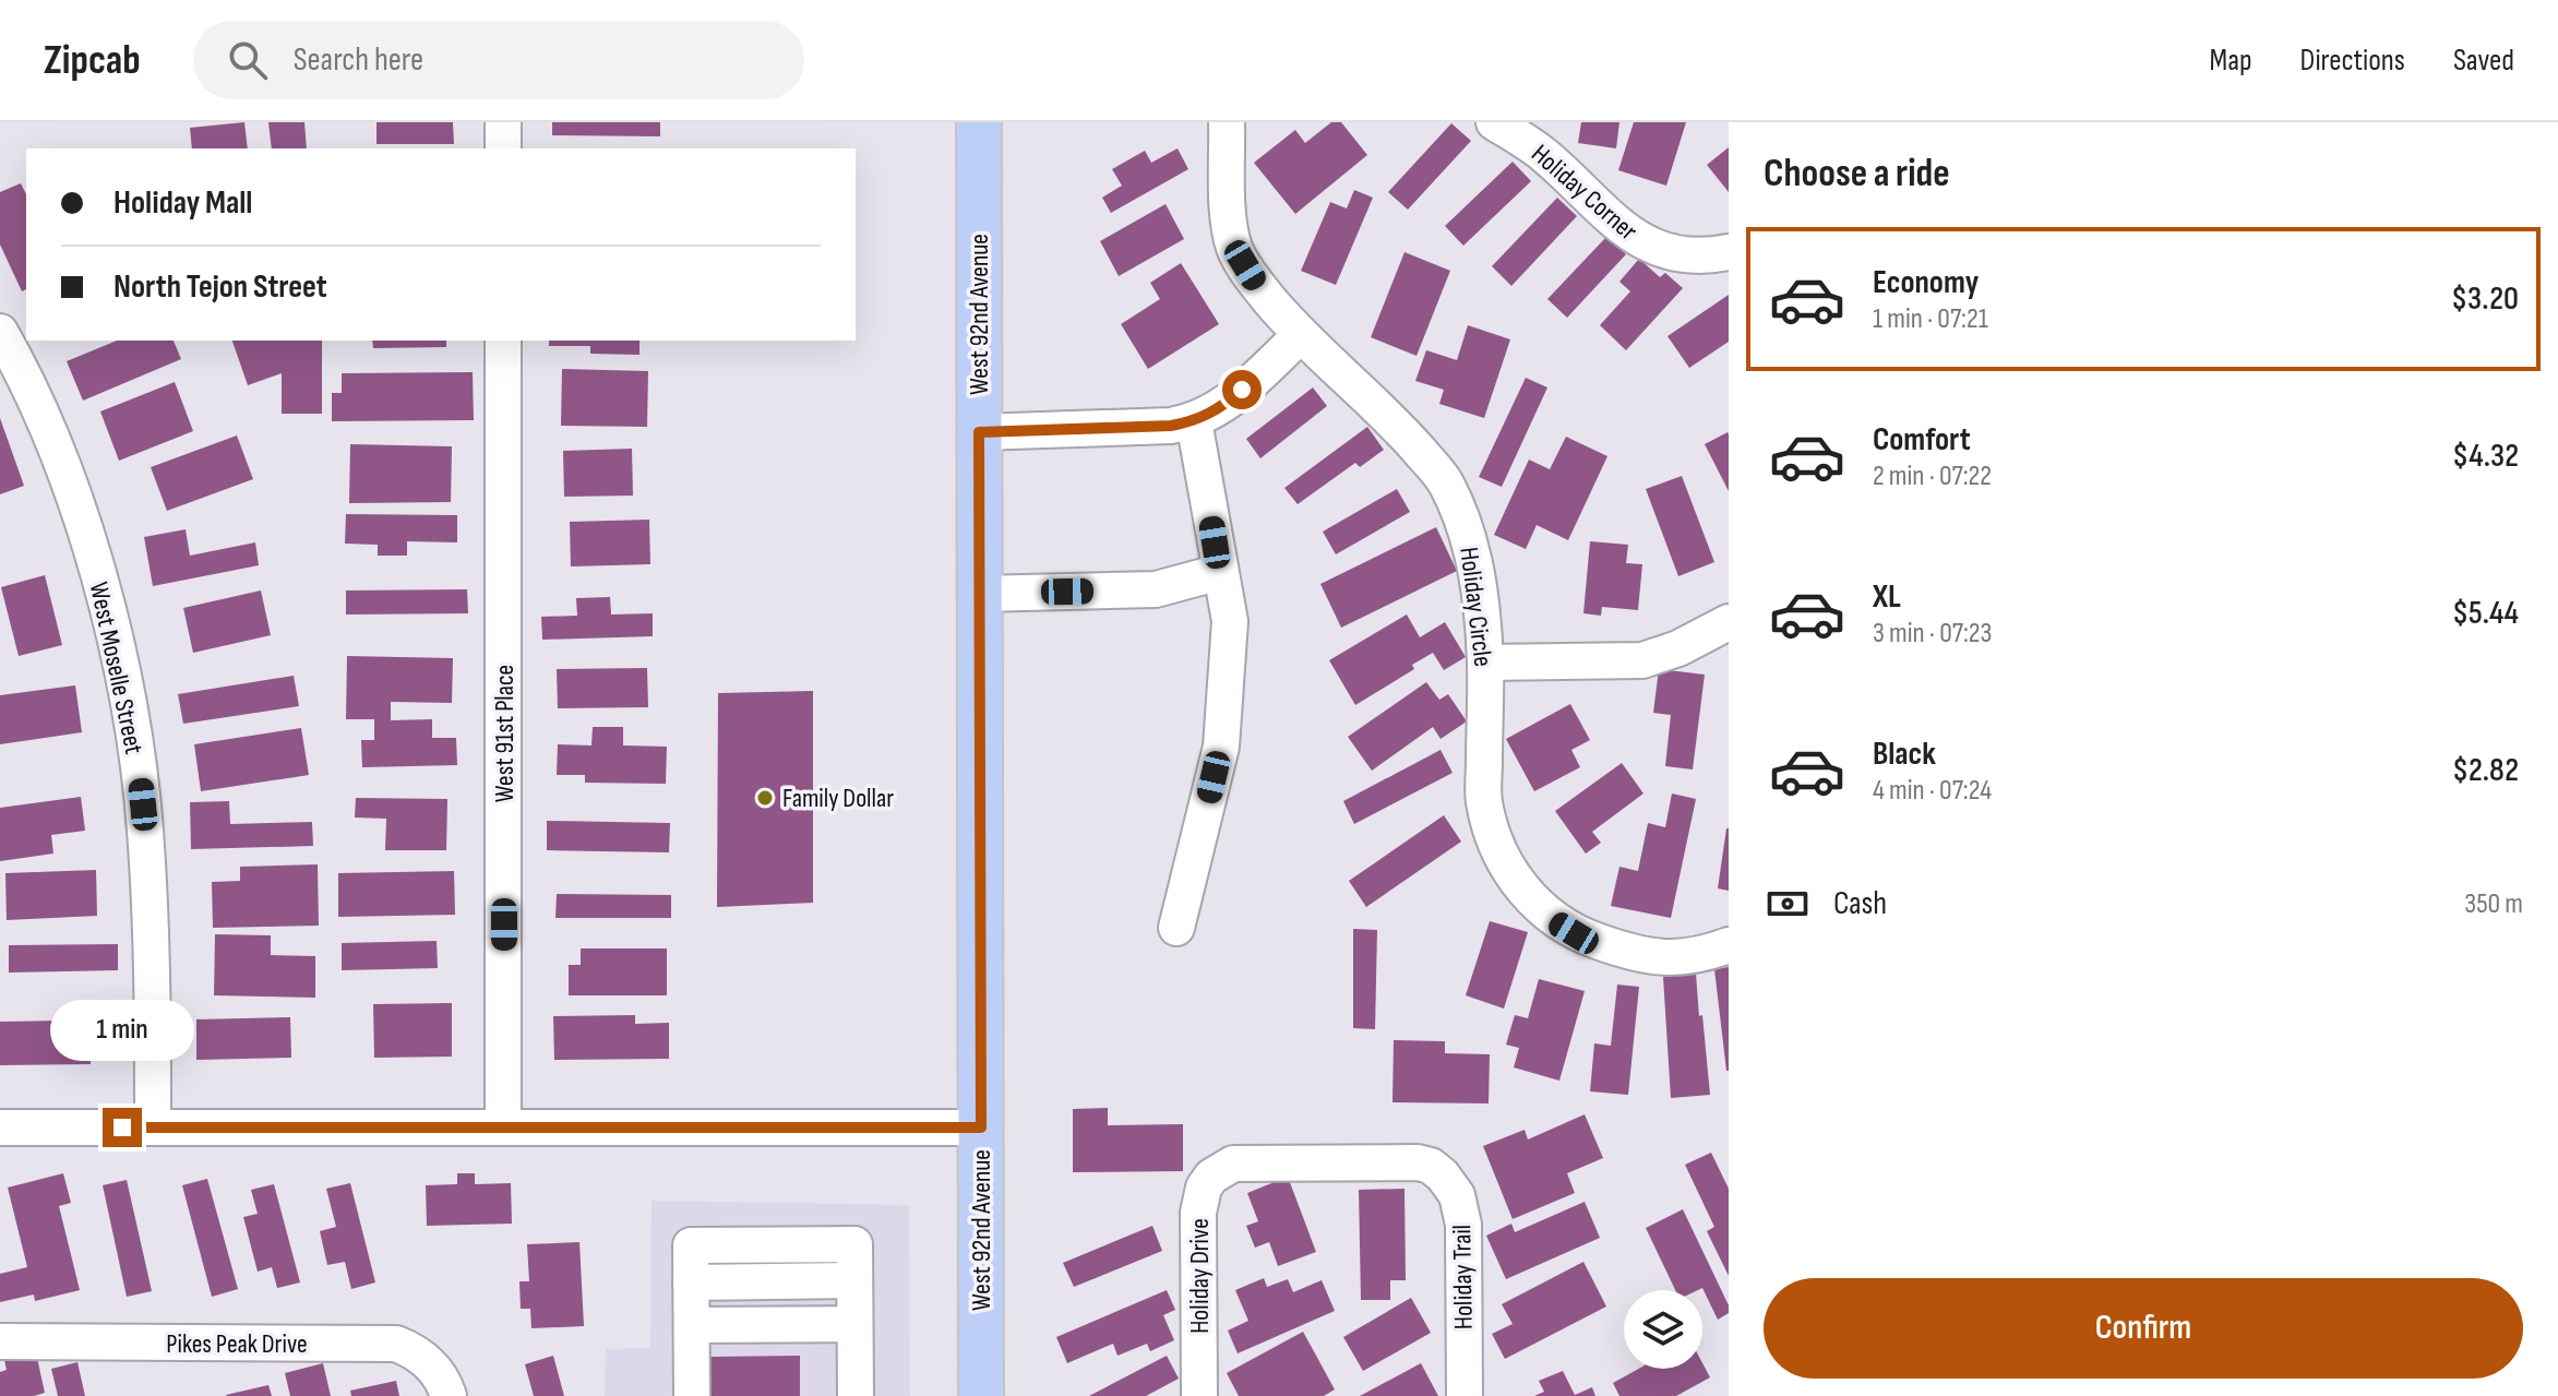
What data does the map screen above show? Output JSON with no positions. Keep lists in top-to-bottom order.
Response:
{
  "streets": {
    "main road": ["West 92nd Avenue"],
    "street": [
      "Holiday Corner",
      "Holiday Circle",
      "West Moselle Street",
      "West 91st Place",
      "Holiday Drive",
      "Holiday Trail",
      "Pikes Peak Drive"
    ]
  },
  "crossings": [
    ["Holiday Drive", "Holiday Trail"]
  ],
  "places": ["Family Dollar"],
  "page": {
    "header": "Zipcab",
    "search": "Search here",
    "nav": ["Map", "Directions", "Saved"],
    "heading": "Choose a ride",
    "banner": ["Holiday Mall", "North Tejon Street"],
    "list": [
      {
        "name": "Economy",
        "note": "1 min · 07:21",
        "value": "$3.20"
      },
      {
        "name": "Comfort",
        "note": "2 min · 07:22",
        "value": "$4.32"
      },
      {
        "name": "XL",
        "note": "3 min · 07:23",
        "value": "$5.44"
      },
      {
        "name": "Black",
        "note": "4 min · 07:24",
        "value": "$2.82"
      }
    ],
    "pay": ["Cash", "350 m"],
    "bubble": "1 min",
    "buttons": "Confirm"
  }
}
